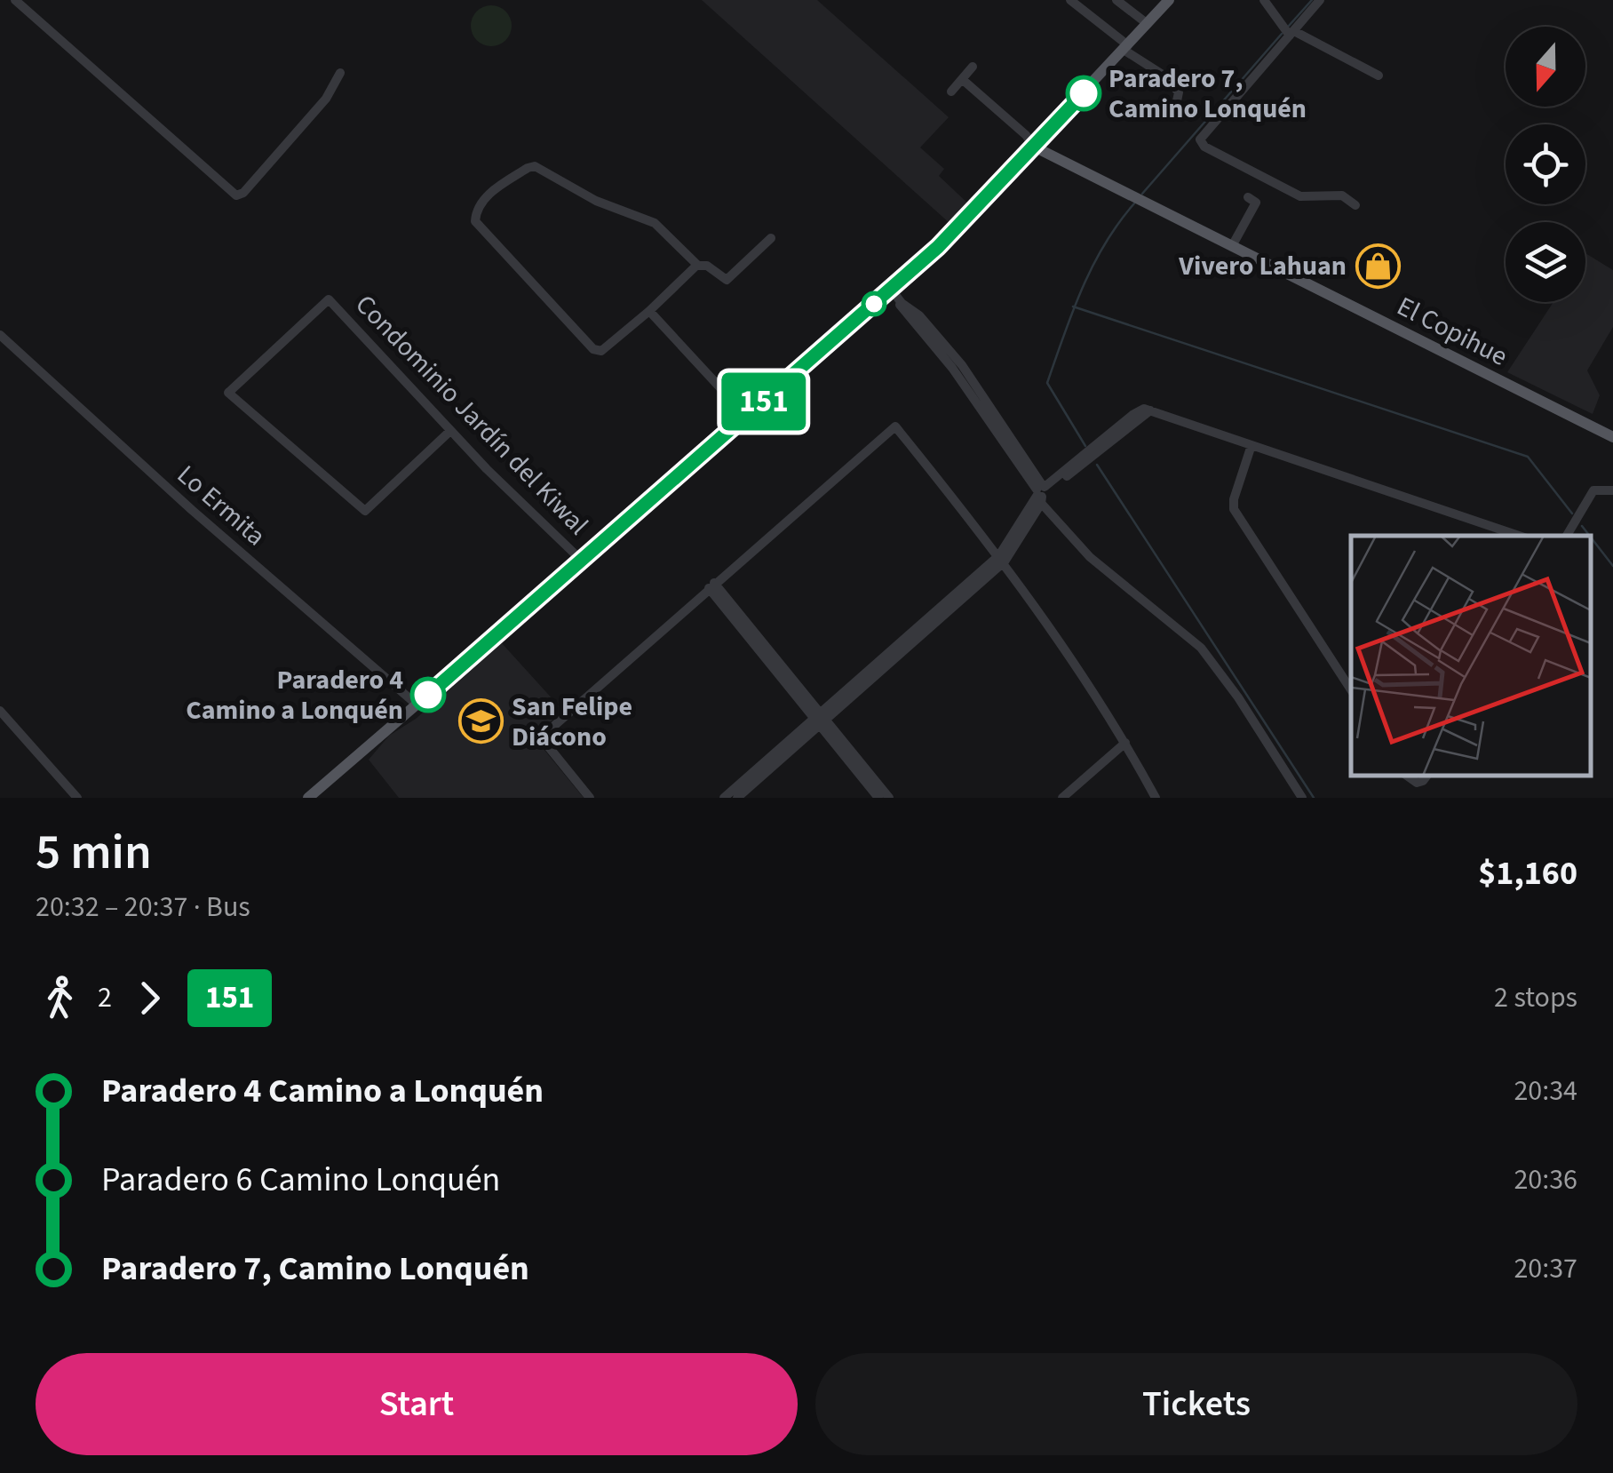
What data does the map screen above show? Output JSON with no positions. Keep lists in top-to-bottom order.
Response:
{
  "streets": {
    "main road": ["El Copihue"],
    "street": ["Condominio Jardín del Kiwal", "Lo Ermita"]
  },
  "places": {
    "other": ["Paradero 7, Camino Lonquén", "Paradero 4 Camino a Lonquén"],
    "shop": ["Vivero Lahuan"],
    "school or university": ["San Felipe Diácono"]
  },
  "lines": ["bus line 151"],
  "north": "bottom",
  "page": {
    "on_map": "151",
    "heading": ["5 min", "20:32 – 20:37 · Bus", "$1,160"],
    "legs": ["2", "151", "2 stops"],
    "list": [
      {
        "name": "Paradero 4 Camino a Lonquén",
        "value": "20:34"
      },
      {
        "name": "Paradero 6 Camino Lonquén",
        "value": "20:36"
      },
      {
        "name": "Paradero 7, Camino Lonquén",
        "value": "20:37"
      }
    ],
    "buttons": ["Start", "Tickets"]
  }
}
